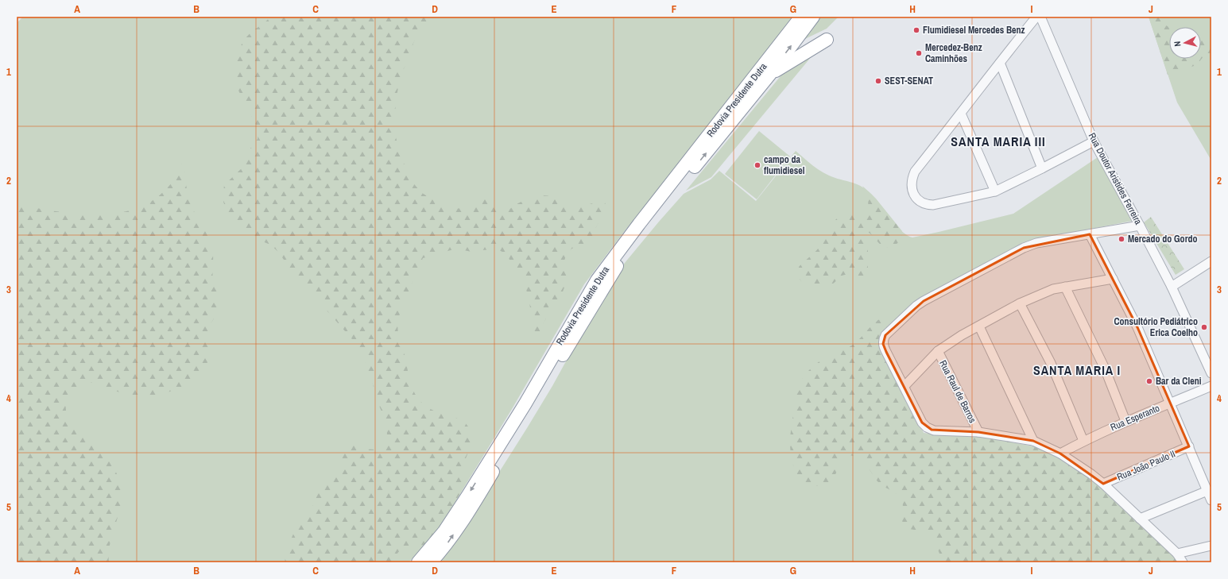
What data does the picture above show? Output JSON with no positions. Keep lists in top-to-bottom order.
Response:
{
  "streets": {
    "highway": ["Rodovia Presidente Dutra"],
    "street": [
      "Rua Doutor Aristides Ferreira",
      "Rua Raul de Barros",
      "Rua Esperanto",
      "Rua João Paulo II"
    ]
  },
  "districts": ["SANTA MARIA III", "SANTA MARIA I"],
  "places": [
    "Flumidiesel Mercedes Benz",
    "Mercedez-Benz Caminhões",
    "SEST-SENAT",
    "campo da flumidiesel",
    "Mercado do Gordo",
    "Consultório Pediátrico Erica Coelho",
    "Bar da Cleni"
  ],
  "north": "left",
  "grid": {
    "columns": [
      "A",
      "B",
      "C",
      "D",
      "E",
      "F",
      "G",
      "H",
      "I",
      "J"
    ],
    "rows": [
      "1",
      "2",
      "3",
      "4",
      "5"
    ]
  }
}
